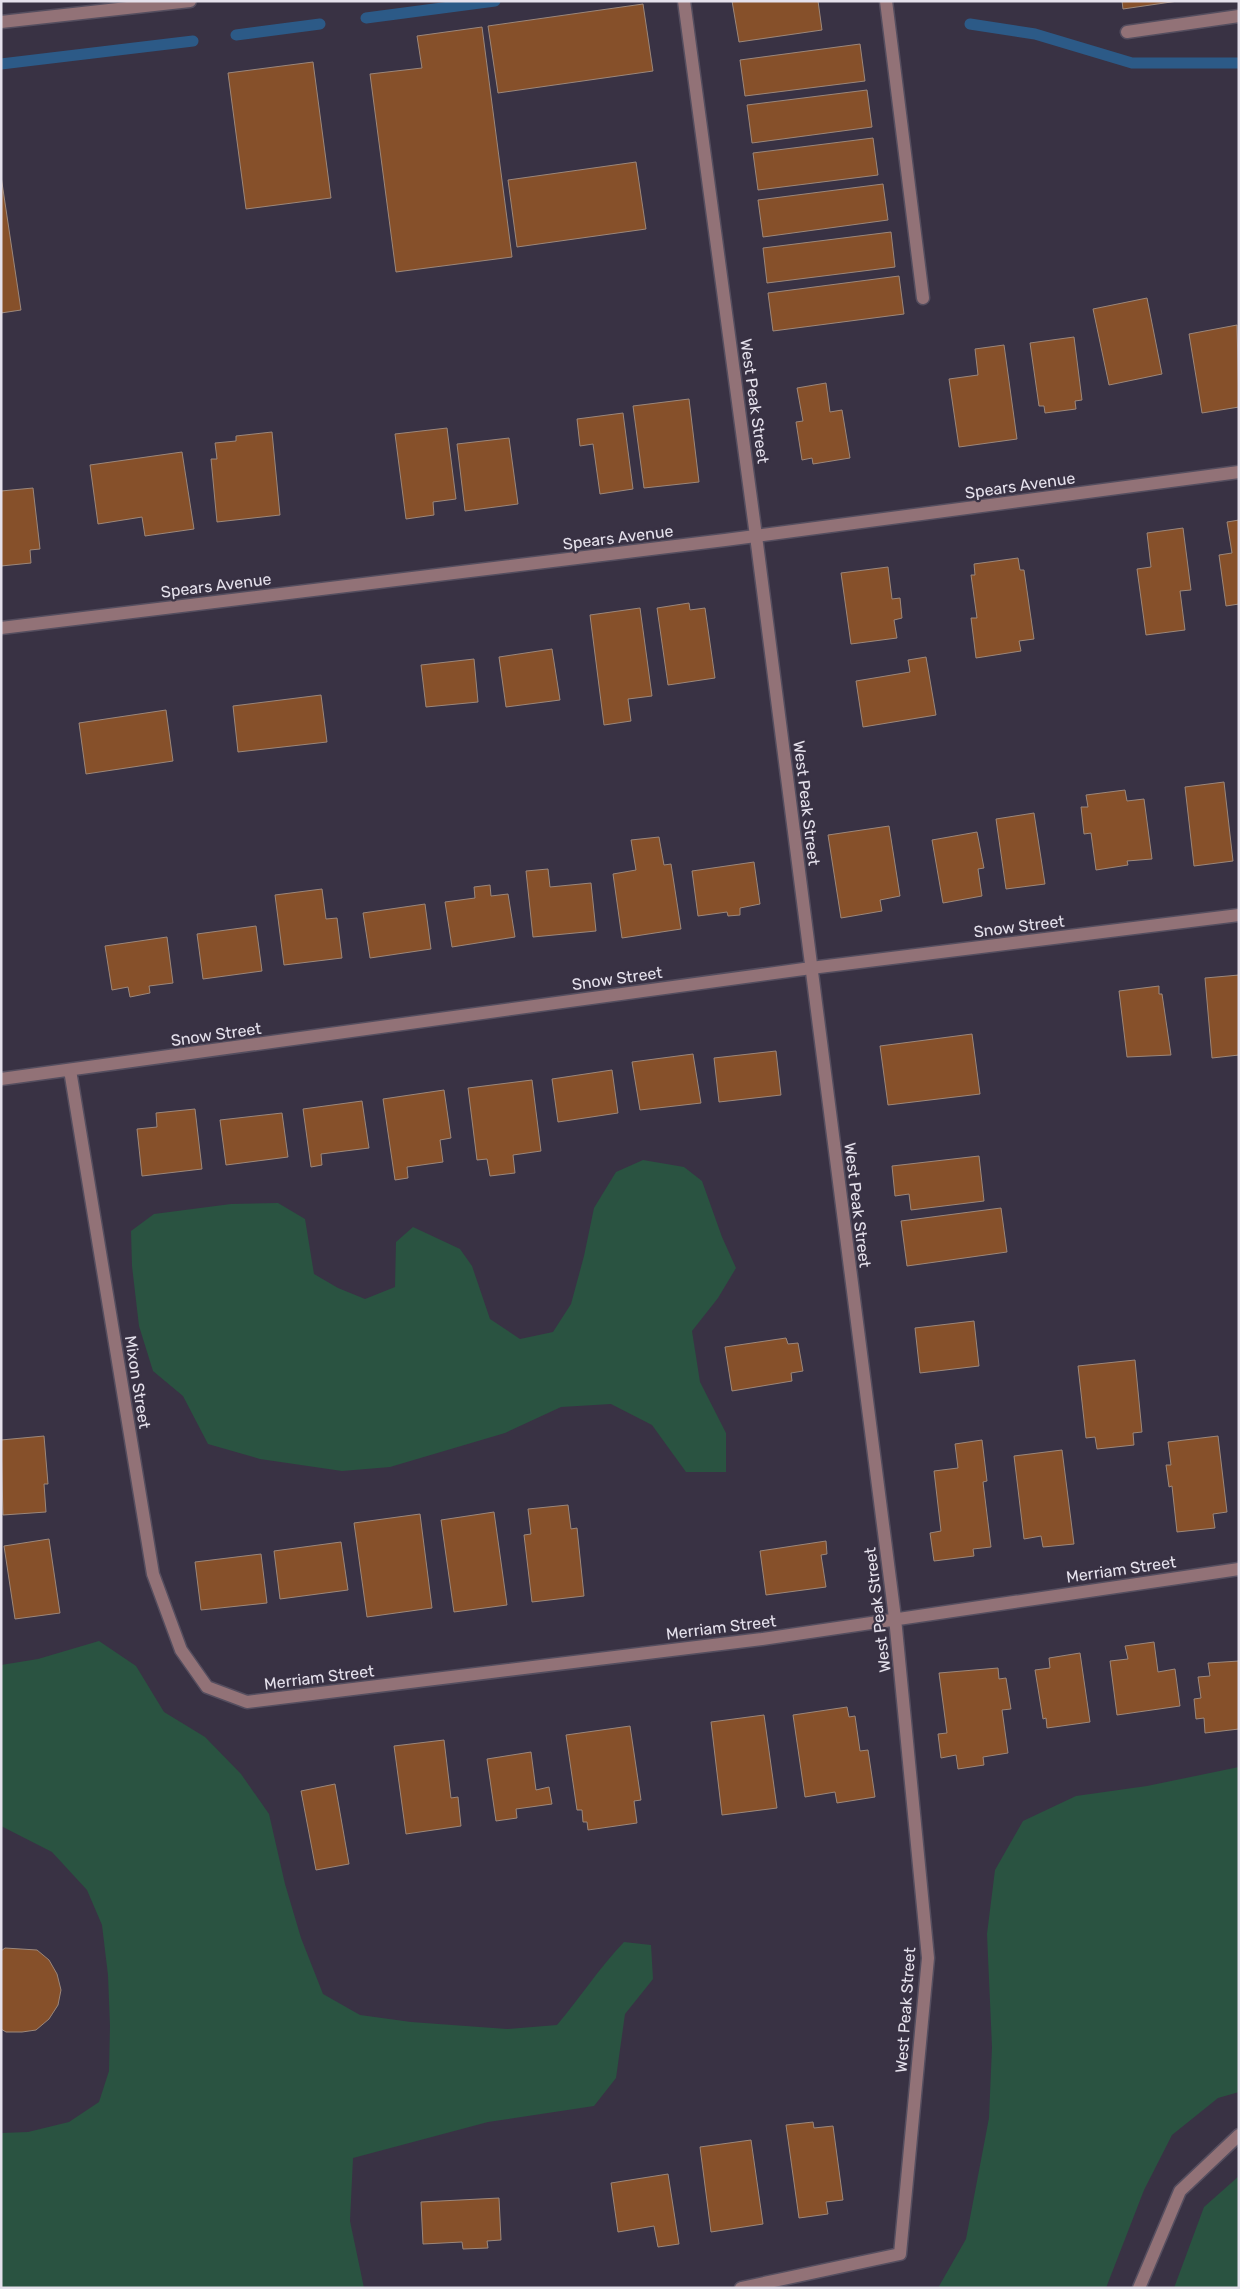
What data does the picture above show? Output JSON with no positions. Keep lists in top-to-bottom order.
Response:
{
  "streets": {
    "street": [
      "West Peak Street",
      "Spears Avenue",
      "Snow Street",
      "Mixon Street",
      "Merriam Street"
    ]
  },
  "crossings": [
    ["West Peak Street", "Spears Avenue"],
    ["West Peak Street", "Snow Street"],
    ["West Peak Street", "Merriam Street"],
    ["Snow Street", "Mixon Street"],
    ["Mixon Street", "Merriam Street"]
  ]
}
